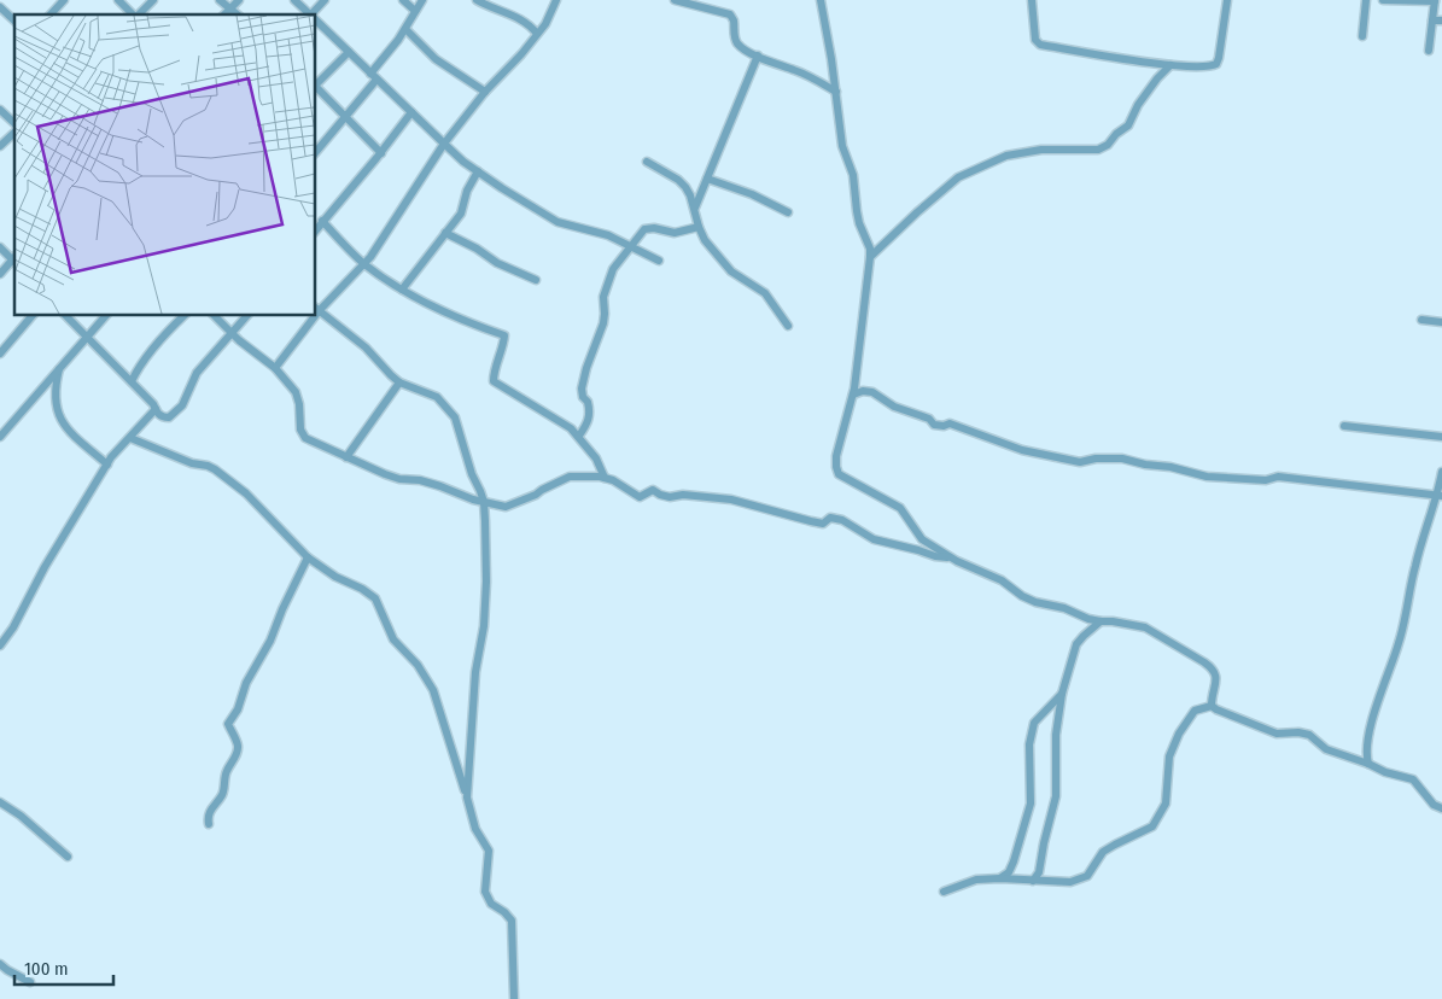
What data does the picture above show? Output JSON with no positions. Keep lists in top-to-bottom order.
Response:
{
  "scale_bar": "100 m"
}
